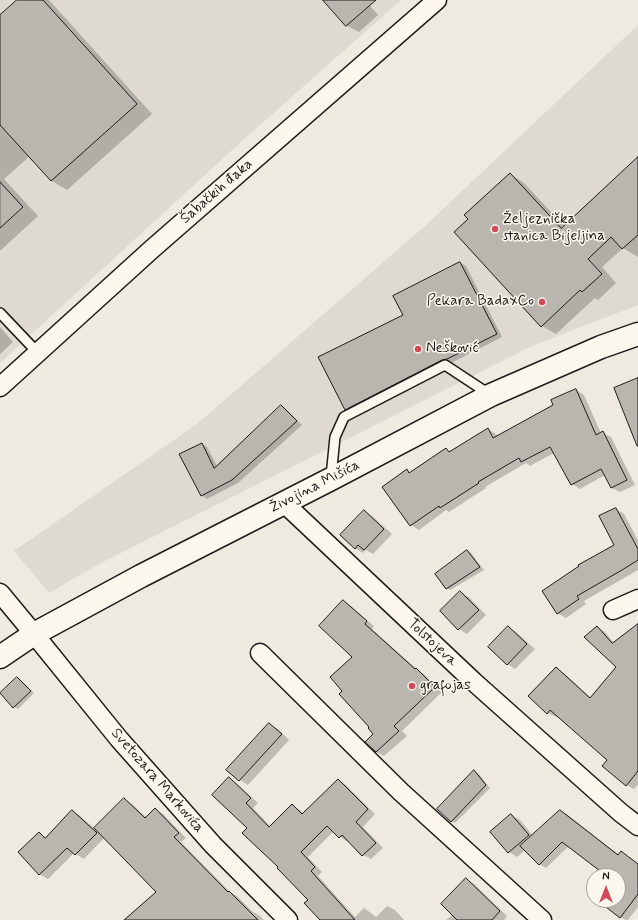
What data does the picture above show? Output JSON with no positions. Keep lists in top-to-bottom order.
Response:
{
  "streets": {
    "main road": ["Živojina Mišića"],
    "street": ["Šabačkih đaka", "Tolstojeva", "Svetozara Markovića"]
  },
  "crossings": [
    ["Živojina Mišića", "Tolstojeva"],
    ["Živojina Mišića", "Svetozara Markovića"]
  ],
  "places": [
    "Željeznička stanica Bijeljina",
    "Pekara BadaxCo",
    "Nešković",
    "grafojas"
  ],
  "north": "top"
}
